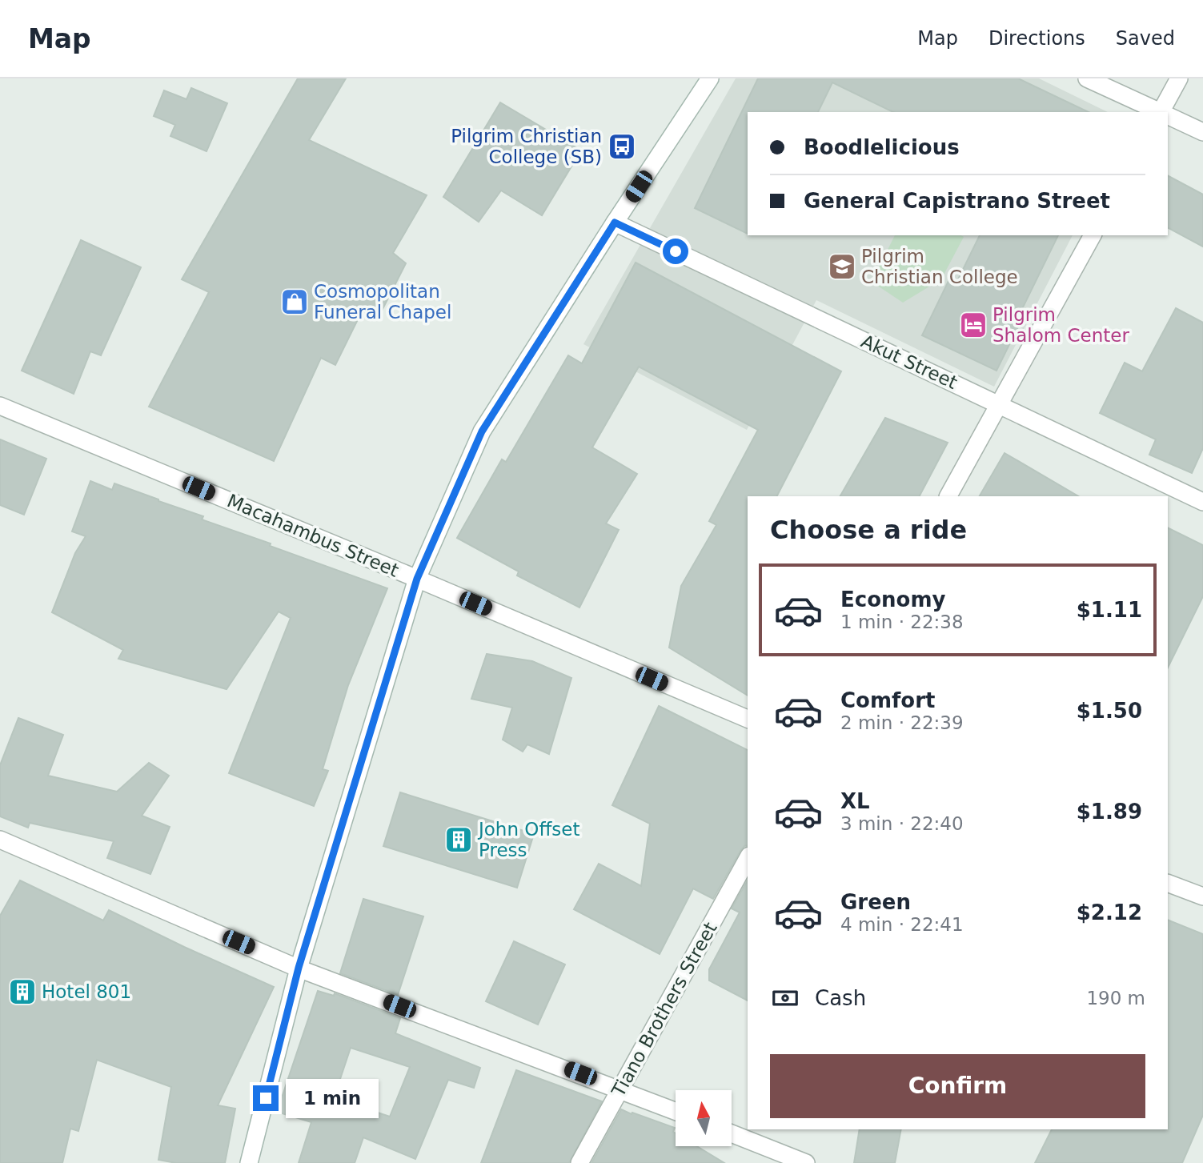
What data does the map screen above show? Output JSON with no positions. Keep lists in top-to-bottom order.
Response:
{
  "streets": {
    "street": ["Akut Street", "Macahambus Street", "Tiano Brothers Street"]
  },
  "places": {
    "bus stop": ["Pilgrim Christian College (SB)"],
    "school or university": ["Pilgrim Christian College"],
    "shop": ["Cosmopolitan Funeral Chapel"],
    "hotel": ["Pilgrim Shalom Center"],
    "building": ["John Offset Press", "Hotel 801"]
  },
  "north": "top",
  "page": {
    "header": "Map",
    "nav": ["Map", "Directions", "Saved"],
    "banner": ["Boodlelicious", "General Capistrano Street"],
    "heading": "Choose a ride",
    "list": [
      {
        "name": "Economy",
        "note": "1 min · 22:38",
        "value": "$1.11"
      },
      {
        "name": "Comfort",
        "note": "2 min · 22:39",
        "value": "$1.50"
      },
      {
        "name": "XL",
        "note": "3 min · 22:40",
        "value": "$1.89"
      },
      {
        "name": "Green",
        "note": "4 min · 22:41",
        "value": "$2.12"
      }
    ],
    "pay": ["Cash", "190 m"],
    "buttons": "Confirm",
    "bubble": "1 min"
  }
}
